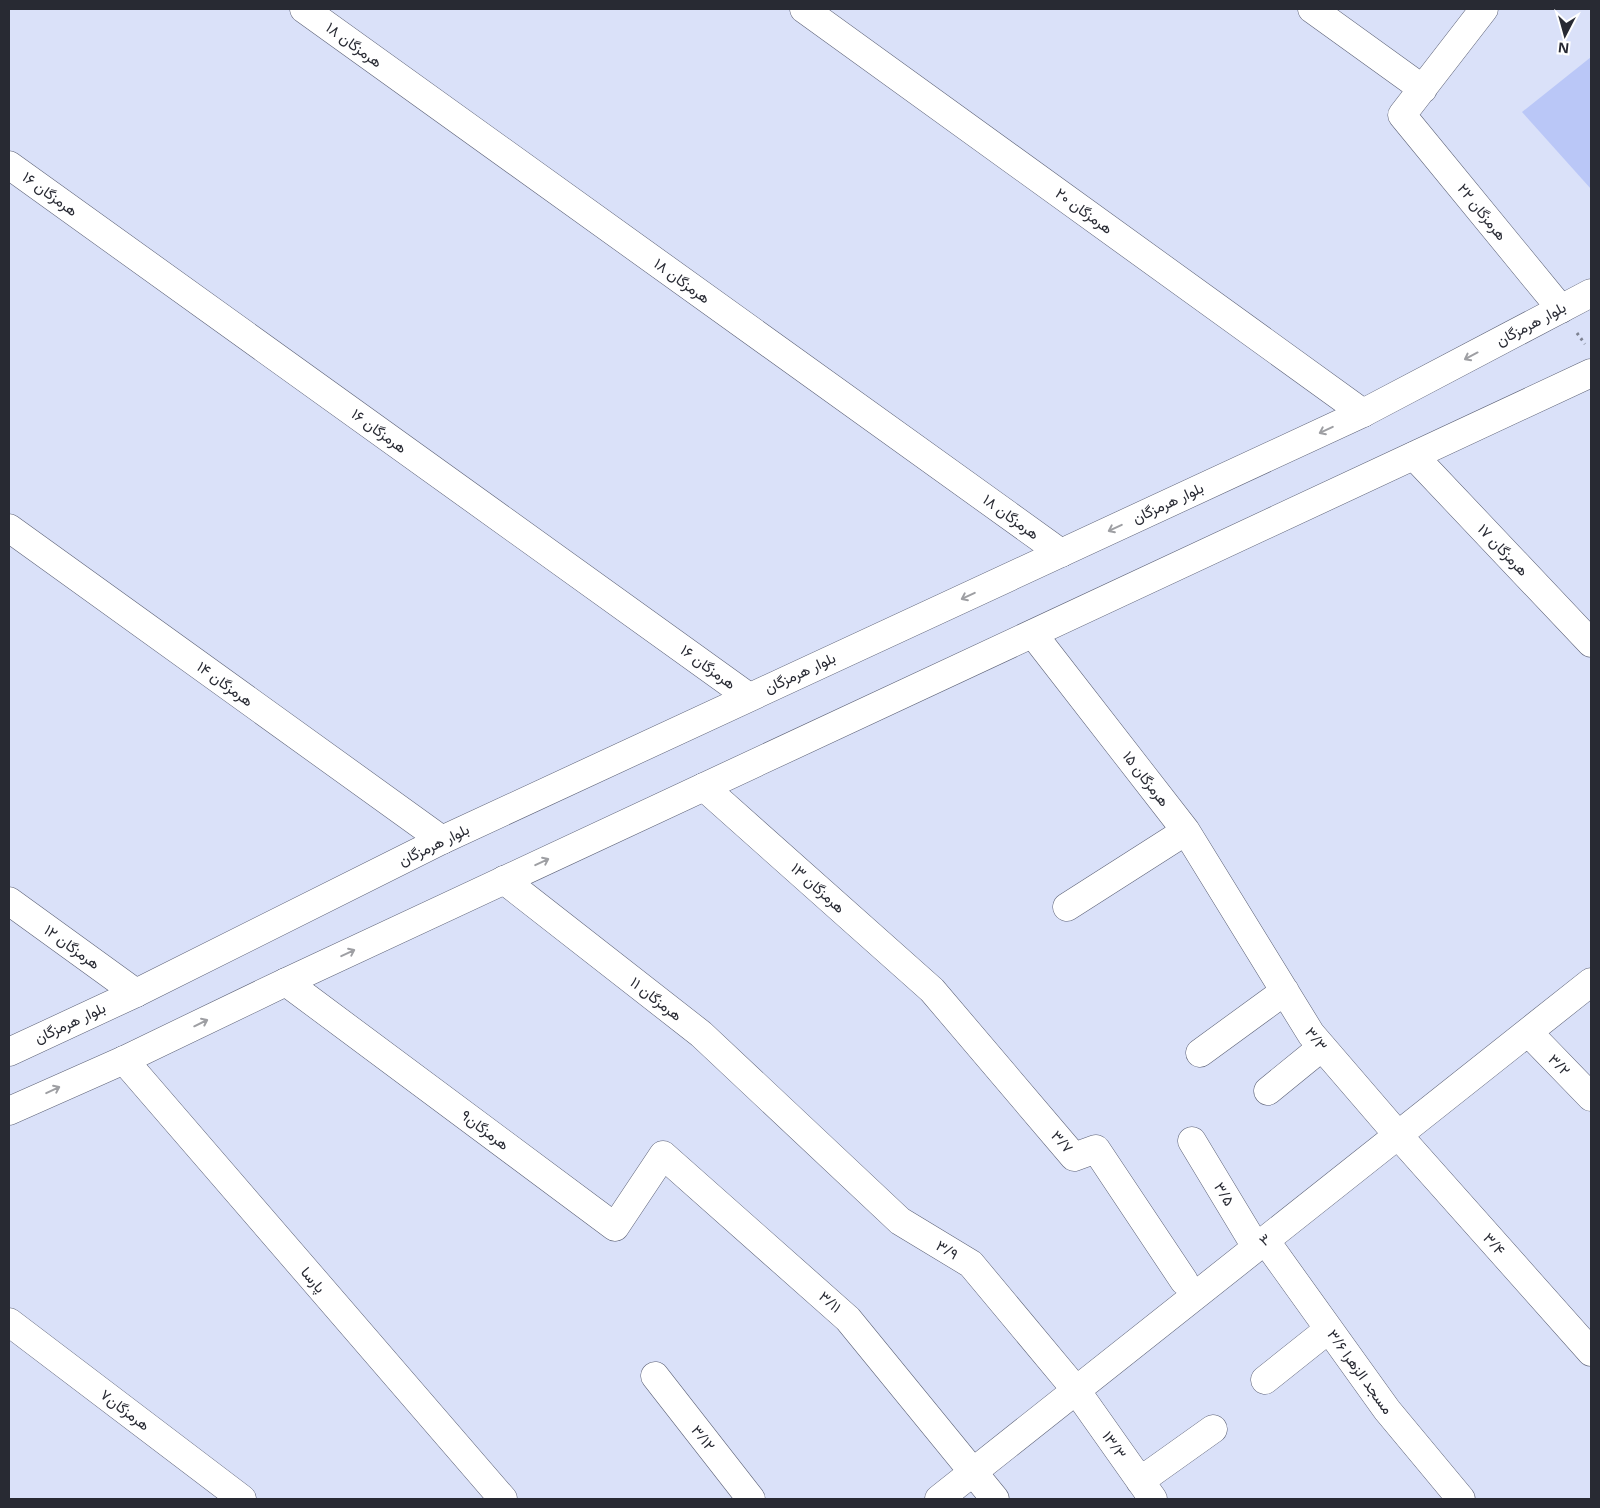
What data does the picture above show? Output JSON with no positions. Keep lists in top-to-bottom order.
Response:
{
  "streets": {
    "street": [
      "هرمزگان ۱۸",
      "هرمزگان ۱۶",
      "هرمزگان ۲۰",
      "هرمزگان ۲۲",
      "بلوار هرمزگان",
      "هرمزگان ۱۷",
      "هرمزگان ۱۴",
      "هرمزگان ۱۵",
      "هرمزگان ۱۳",
      "هرمزگان ۱۲",
      "هرمزگان ۱۱",
      "۳/۳",
      "۳/۲",
      "هرمزگان۹",
      "۳/۷",
      "۳/۵",
      "۳",
      "۳/۴",
      "۳/۹",
      "پارسا",
      "۳/۱۱",
      "مسجد الزهرا ۳/۶",
      "هرمزگان۷",
      "۳/۱۲",
      "۱۳/۳"
    ]
  },
  "crossings": [
    ["هرمزگان ۱۸", "بلوار هرمزگان"],
    ["هرمزگان ۱۶", "بلوار هرمزگان"],
    ["هرمزگان ۲۰", "بلوار هرمزگان"],
    ["هرمزگان ۲۲", "بلوار هرمزگان"],
    ["بلوار هرمزگان", "هرمزگان ۱۴"],
    ["بلوار هرمزگان", "هرمزگان ۱۲"],
    ["هرمزگان ۱۵", "۳/۳"],
    ["هرمزگان ۱۳", "۳/۷"],
    ["هرمزگان ۱۱", "۳/۹"],
    ["۳/۳", "۳"],
    ["۳/۳", "۳/۴"],
    ["۳/۲", "۳"],
    ["هرمزگان۹", "۳/۱۱"],
    ["۳/۵", "۳"],
    ["۳/۵", "مسجد الزهرا ۳/۶"],
    ["۳", "۳/۴"],
    ["۳", "۳/۹"],
    ["۳", "۳/۱۱"],
    ["۳", "مسجد الزهرا ۳/۶"],
    ["۳", "۱۳/۳"],
    ["۳/۹", "۱۳/۳"]
  ],
  "north": "bottom"
}
